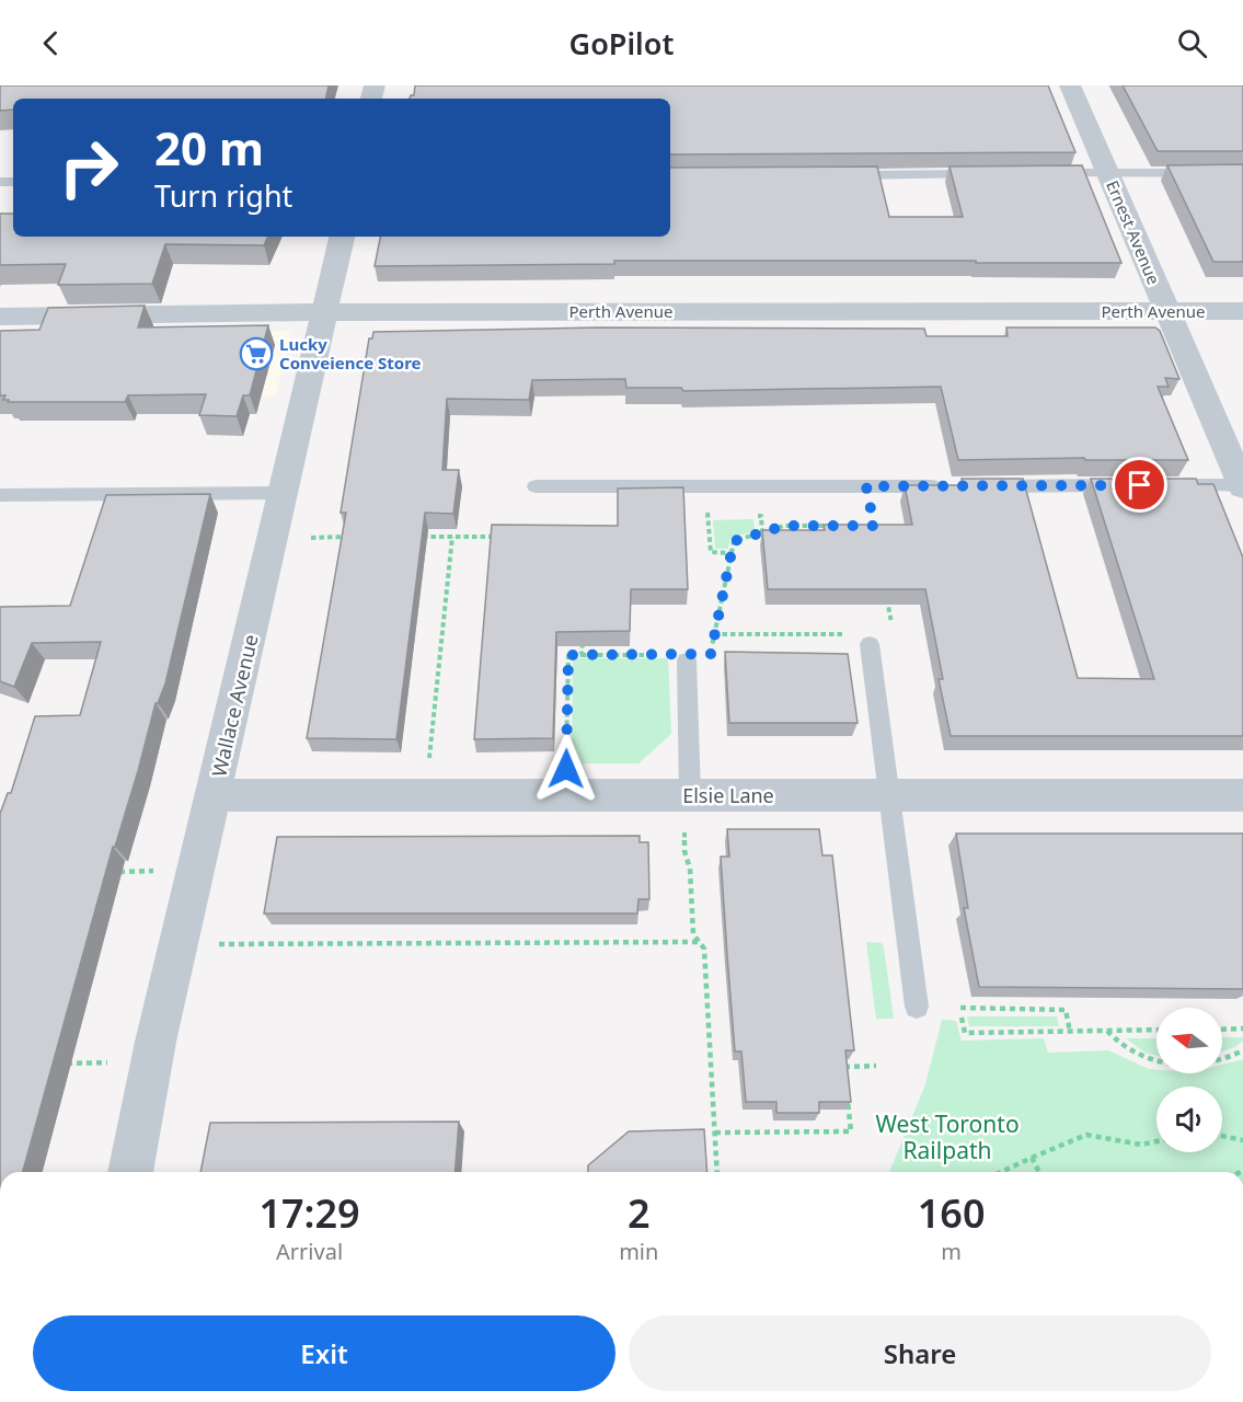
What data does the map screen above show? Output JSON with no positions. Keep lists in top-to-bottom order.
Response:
{
  "streets": {
    "street": [
      "Ernest Avenue",
      "Perth Avenue",
      "Wallace Avenue",
      "Elsie Lane"
    ]
  },
  "crossings": [
    ["Ernest Avenue", "Perth Avenue"],
    ["Perth Avenue", "Wallace Avenue"],
    ["Wallace Avenue", "Elsie Lane"]
  ],
  "parks": ["West Toronto Railpath"],
  "places": {
    "supermarket": ["Lucky Conveience Store"]
  },
  "north": "left",
  "page": {
    "header": "GoPilot",
    "turn": ["20 m", "Turn right"],
    "eta": [
      "17:29",
      "Arrival",
      "2",
      "min",
      "160",
      "m"
    ],
    "buttons": ["Exit", "Share"]
  }
}
